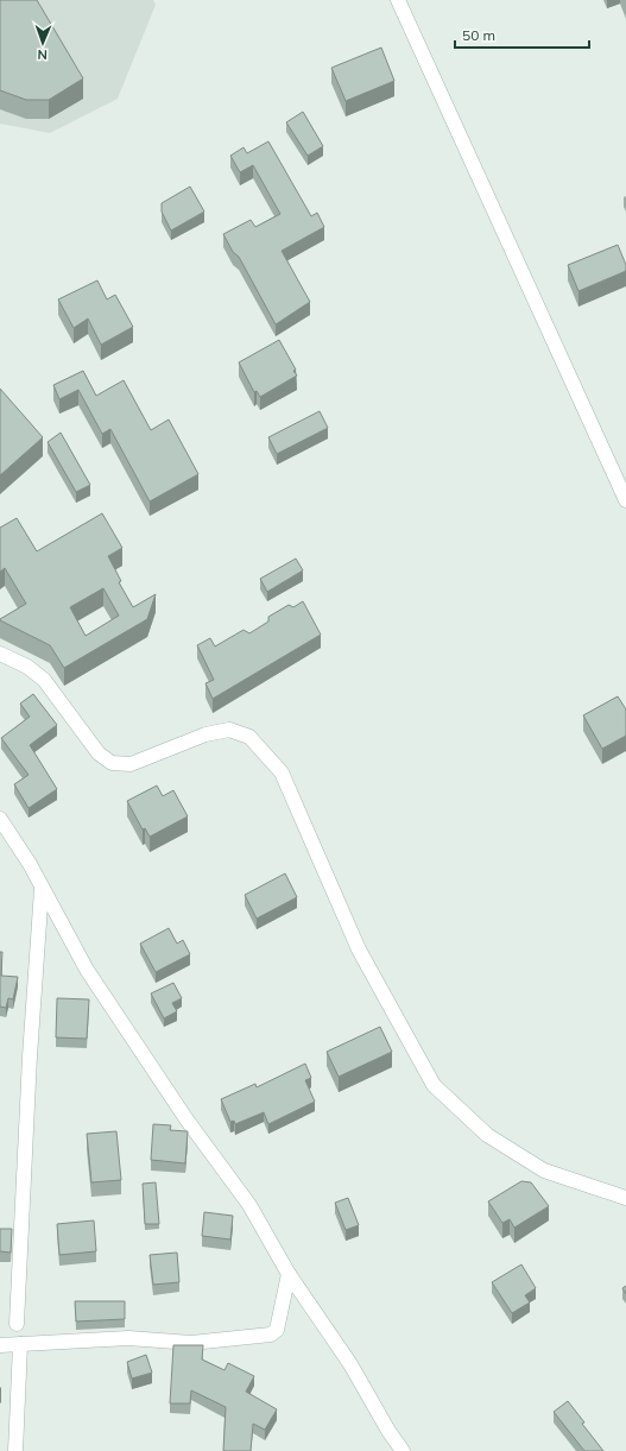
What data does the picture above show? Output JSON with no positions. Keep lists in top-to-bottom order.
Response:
{
  "scale_bar": "50 m",
  "north": "bottom"
}
